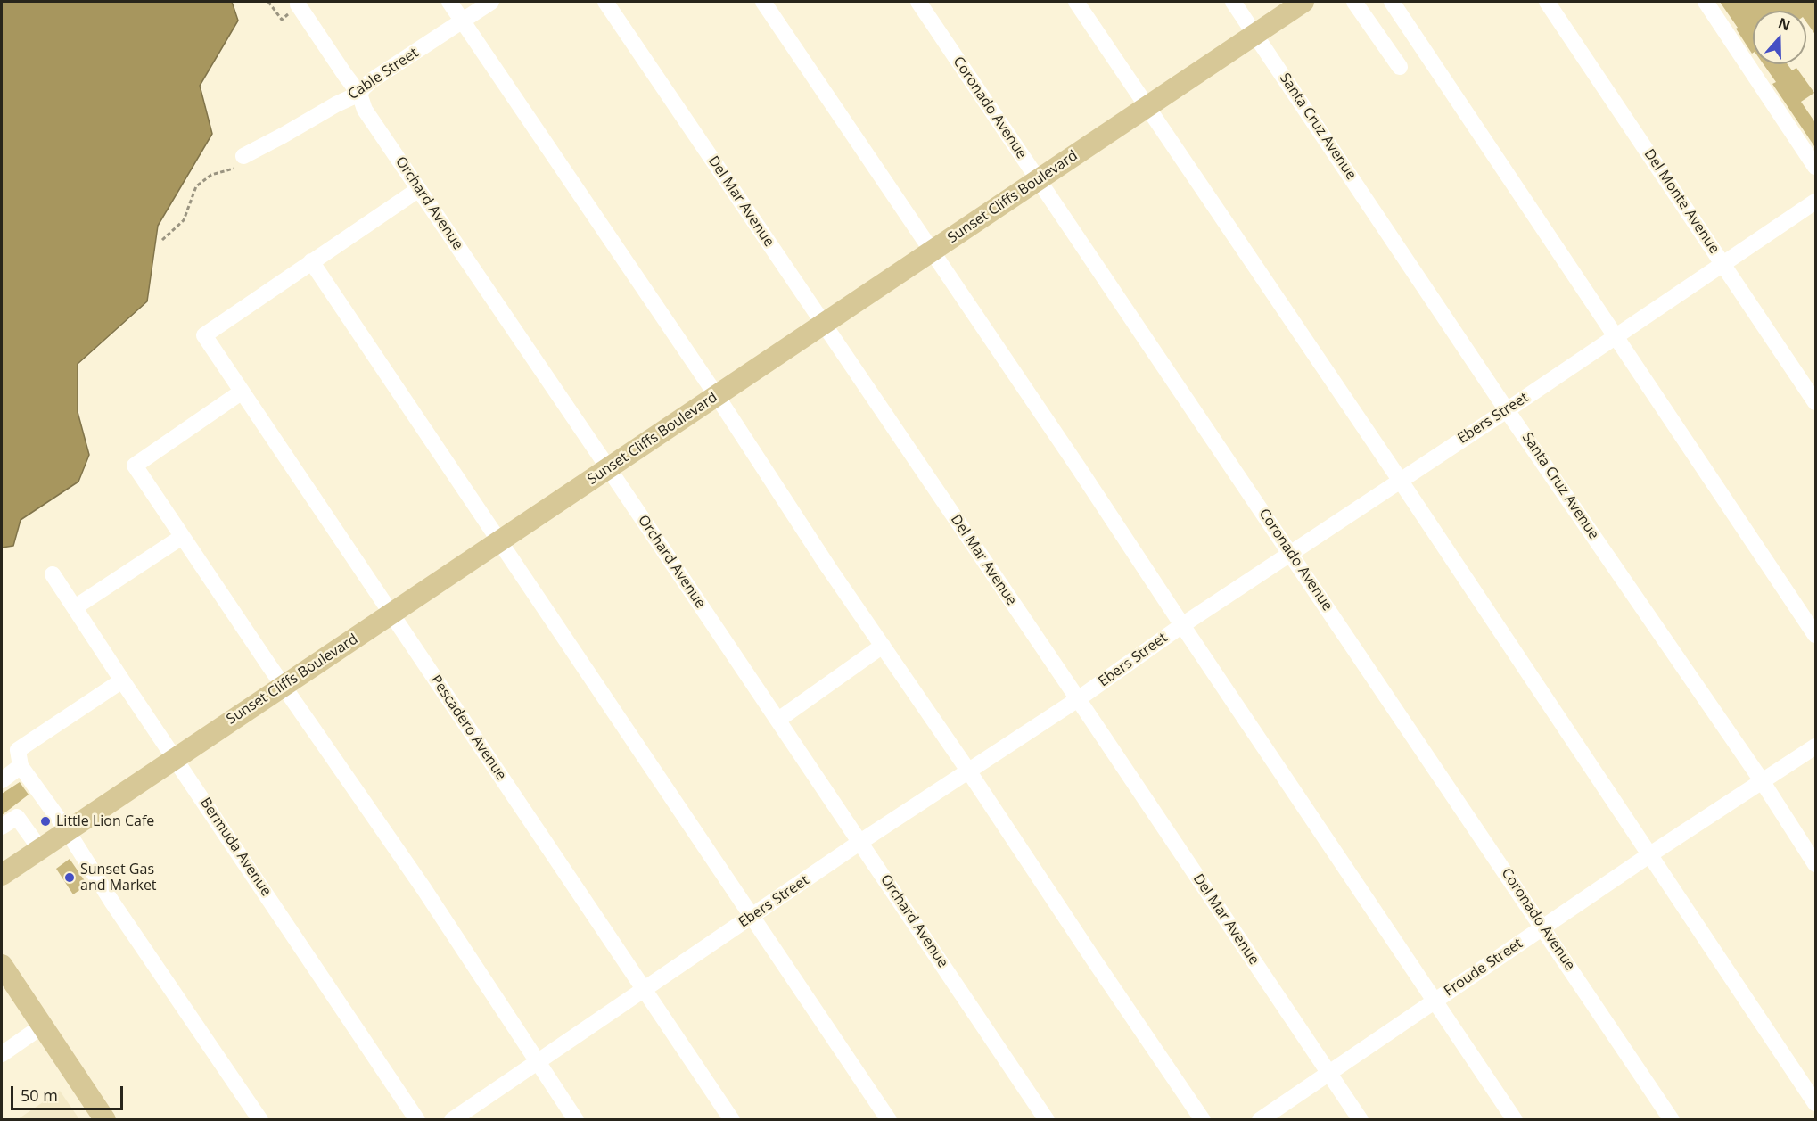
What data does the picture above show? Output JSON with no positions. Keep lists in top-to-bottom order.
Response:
{
  "streets": {
    "main road": ["Sunset Cliffs Boulevard"],
    "street": [
      "Cable Street",
      "Coronado Avenue",
      "Santa Cruz Avenue",
      "Del Mar Avenue",
      "Del Monte Avenue",
      "Orchard Avenue",
      "Ebers Street",
      "Pescadero Avenue",
      "Bermuda Avenue",
      "Froude Street"
    ]
  },
  "crossings": [
    ["Cable Street", "Orchard Avenue"],
    ["Coronado Avenue", "Sunset Cliffs Boulevard"],
    ["Coronado Avenue", "Ebers Street"],
    ["Coronado Avenue", "Froude Street"],
    ["Santa Cruz Avenue", "Sunset Cliffs Boulevard"],
    ["Santa Cruz Avenue", "Ebers Street"],
    ["Santa Cruz Avenue", "Froude Street"],
    ["Sunset Cliffs Boulevard", "Del Mar Avenue"],
    ["Sunset Cliffs Boulevard", "Orchard Avenue"],
    ["Sunset Cliffs Boulevard", "Pescadero Avenue"],
    ["Sunset Cliffs Boulevard", "Bermuda Avenue"],
    ["Del Mar Avenue", "Ebers Street"],
    ["Del Mar Avenue", "Froude Street"],
    ["Del Monte Avenue", "Ebers Street"],
    ["Orchard Avenue", "Ebers Street"],
    ["Ebers Street", "Pescadero Avenue"]
  ],
  "places": ["Little Lion Cafe", "Sunset Gas and Market"],
  "scale_bar": "50 m",
  "north": "top"
}
